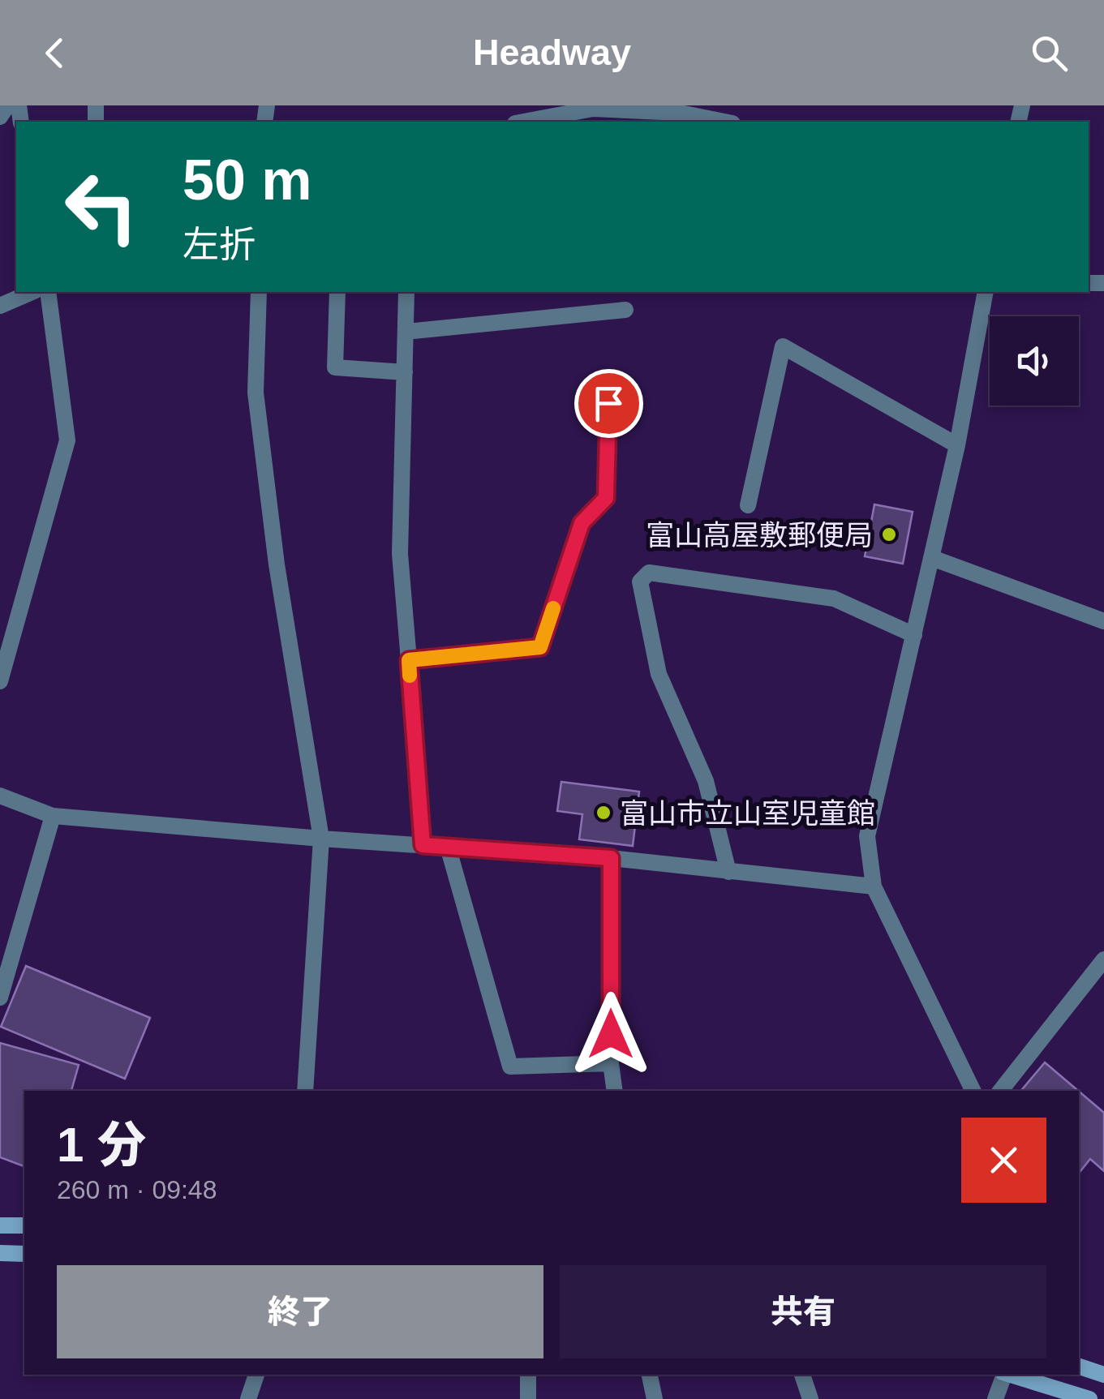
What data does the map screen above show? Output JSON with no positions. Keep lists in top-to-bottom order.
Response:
{
  "places": ["富山高屋敷郵便局", "富山市立山室児童館"],
  "page": {
    "header": "Headway",
    "turn": ["50 m", "左折"],
    "heading": ["1 分", "260 m · 09:48"],
    "buttons": ["終了", "共有"]
  }
}
